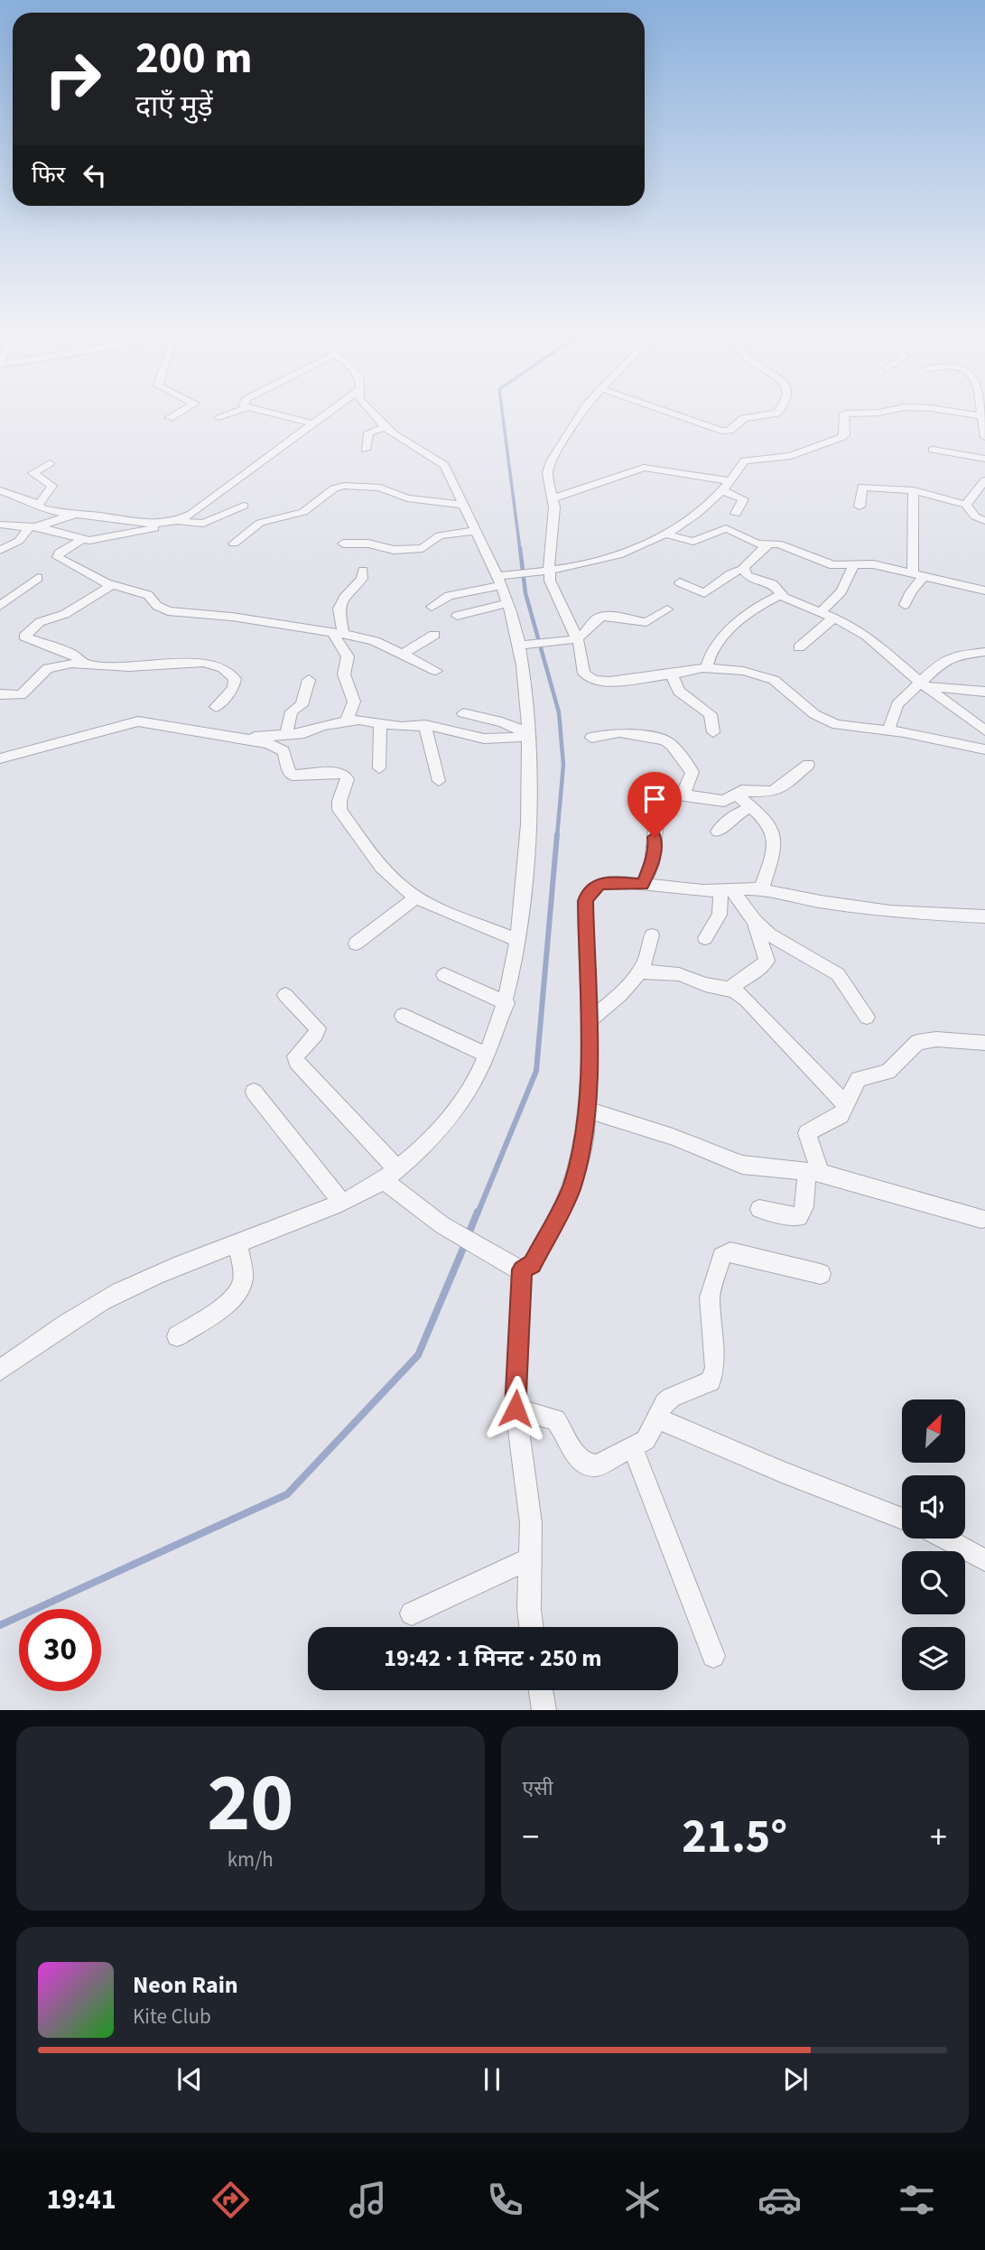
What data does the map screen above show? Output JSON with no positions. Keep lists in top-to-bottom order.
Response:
{
  "north": "top right",
  "page": {
    "turn": ["200 m", "दाएँ मुड़ें"],
    "then": "फिर",
    "limit": "30",
    "trip": "19:42 · 1 मिनट · 250 m",
    "tile": [
      ["20", "km/h"],
      "एसी"
    ],
    "heat": ["−", "21.5°", "+"],
    "song": ["Neon Rain", "Kite Club"],
    "tabs": "19:41"
  }
}
